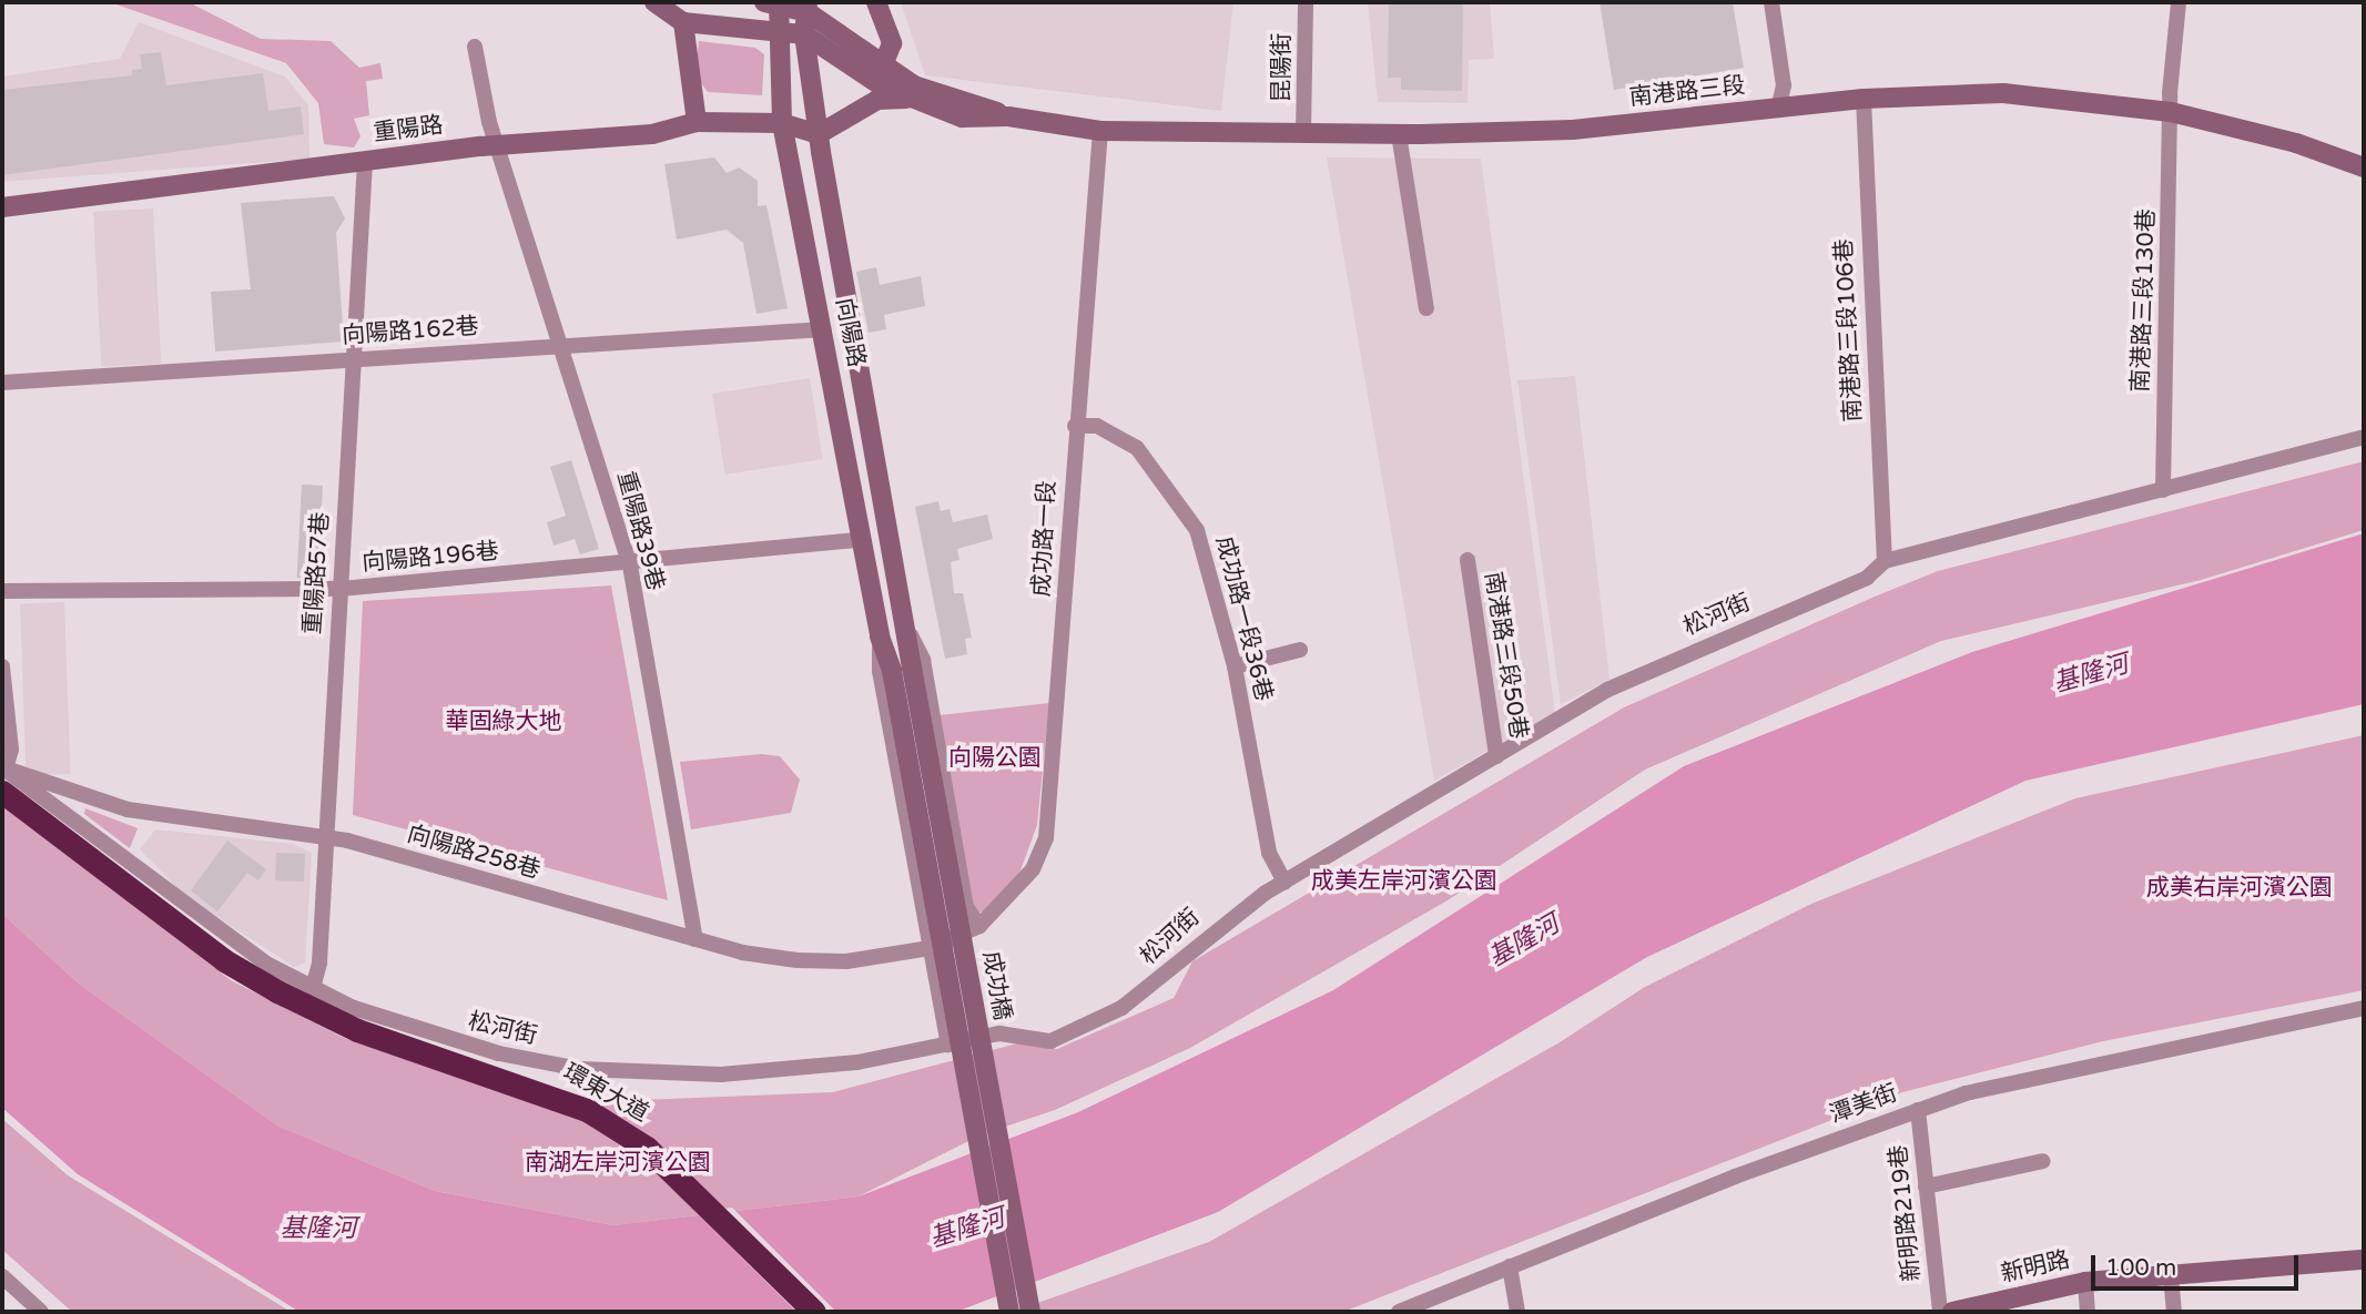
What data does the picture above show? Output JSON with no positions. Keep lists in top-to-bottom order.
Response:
{
  "streets": {
    "highway": ["環東大道"],
    "main road": [
      "南港路三段",
      "重陽路",
      "向陽路",
      "成功橋",
      "新明路"
    ],
    "street": [
      "昆陽街",
      "南港路三段130巷",
      "南港路三段106巷",
      "向陽路162巷",
      "重陽路39巷",
      "成功路一段",
      "向陽路196巷",
      "重陽路57巷",
      "松河街",
      "成功路一段36巷",
      "南港路三段50巷",
      "向陽路258巷",
      "潭美街",
      "新明路219巷"
    ]
  },
  "crossings": [
    ["昆陽街", "南港路三段"],
    ["南港路三段", "南港路三段130巷"],
    ["南港路三段", "南港路三段106巷"],
    ["南港路三段", "成功路一段"],
    ["重陽路", "向陽路"],
    ["重陽路", "重陽路39巷"],
    ["重陽路", "重陽路57巷"],
    ["南港路三段130巷", "松河街"],
    ["南港路三段106巷", "松河街"],
    ["向陽路162巷", "向陽路"],
    ["向陽路162巷", "重陽路39巷"],
    ["向陽路162巷", "重陽路57巷"],
    ["向陽路", "向陽路196巷"],
    ["向陽路", "成功橋"],
    ["重陽路39巷", "向陽路196巷"],
    ["重陽路39巷", "向陽路258巷"],
    ["成功路一段", "成功路一段36巷"],
    ["成功路一段", "向陽路258巷"],
    ["向陽路196巷", "重陽路57巷"],
    ["重陽路57巷", "松河街"],
    ["重陽路57巷", "向陽路258巷"],
    ["松河街", "成功路一段36巷"],
    ["松河街", "南港路三段50巷"],
    ["松河街", "向陽路258巷"],
    ["松河街", "環東大道"],
    ["向陽路258巷", "環東大道"],
    ["潭美街", "新明路219巷"]
  ],
  "water": ["基隆河"],
  "parks": [
    "華固綠大地",
    "向陽公園",
    "成美左岸河濱公園",
    "成美右岸河濱公園",
    "南湖左岸河濱公園"
  ],
  "scale_bar": "100 m"
}
